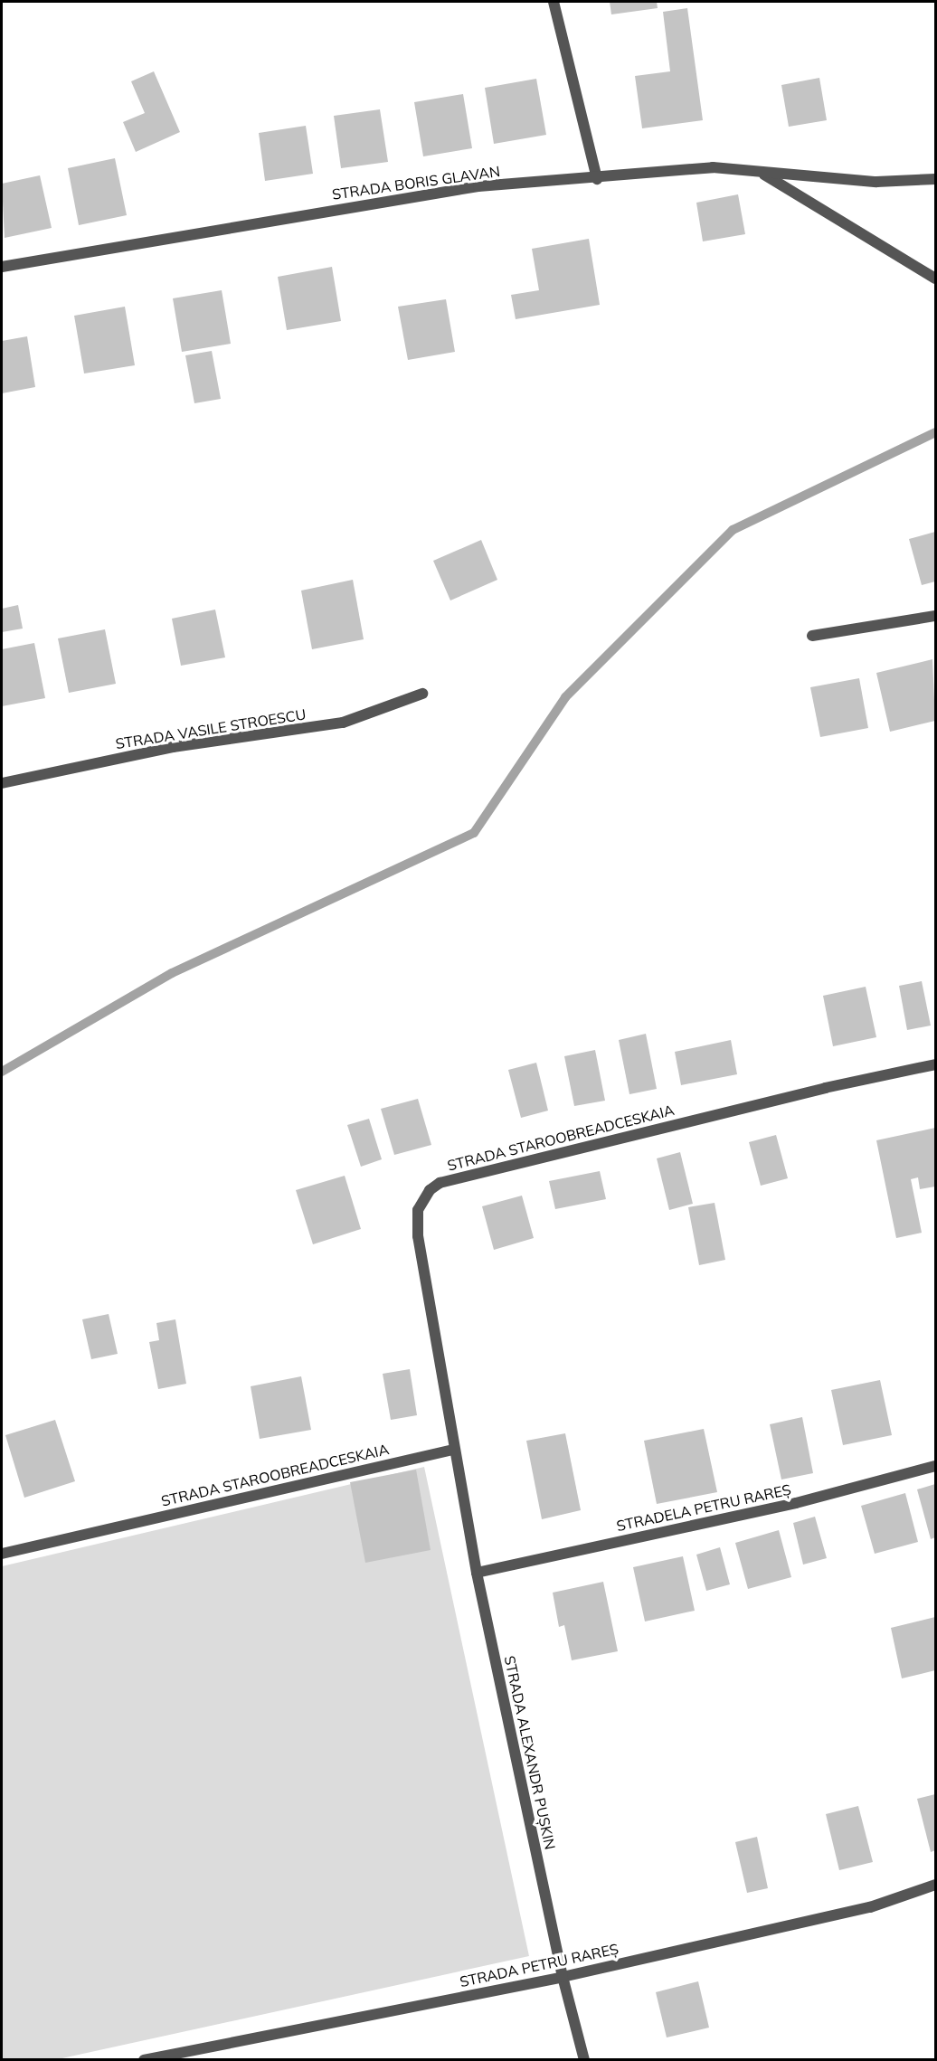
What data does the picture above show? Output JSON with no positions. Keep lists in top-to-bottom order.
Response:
{
  "streets": {
    "street": [
      "STRADA BORIS GLAVAN",
      "STRADA VASILE STROESCU",
      "STRADA STAROOBREADCESKAIA",
      "STRADELA PETRU RAREȘ",
      "STRADA ALEXANDR PUȘKIN",
      "STRADA PETRU RAREȘ"
    ]
  },
  "crossings": [
    ["STRADA STAROOBREADCESKAIA", "STRADA ALEXANDR PUȘKIN"],
    ["STRADELA PETRU RAREȘ", "STRADA ALEXANDR PUȘKIN"],
    ["STRADA ALEXANDR PUȘKIN", "STRADA PETRU RAREȘ"]
  ]
}
